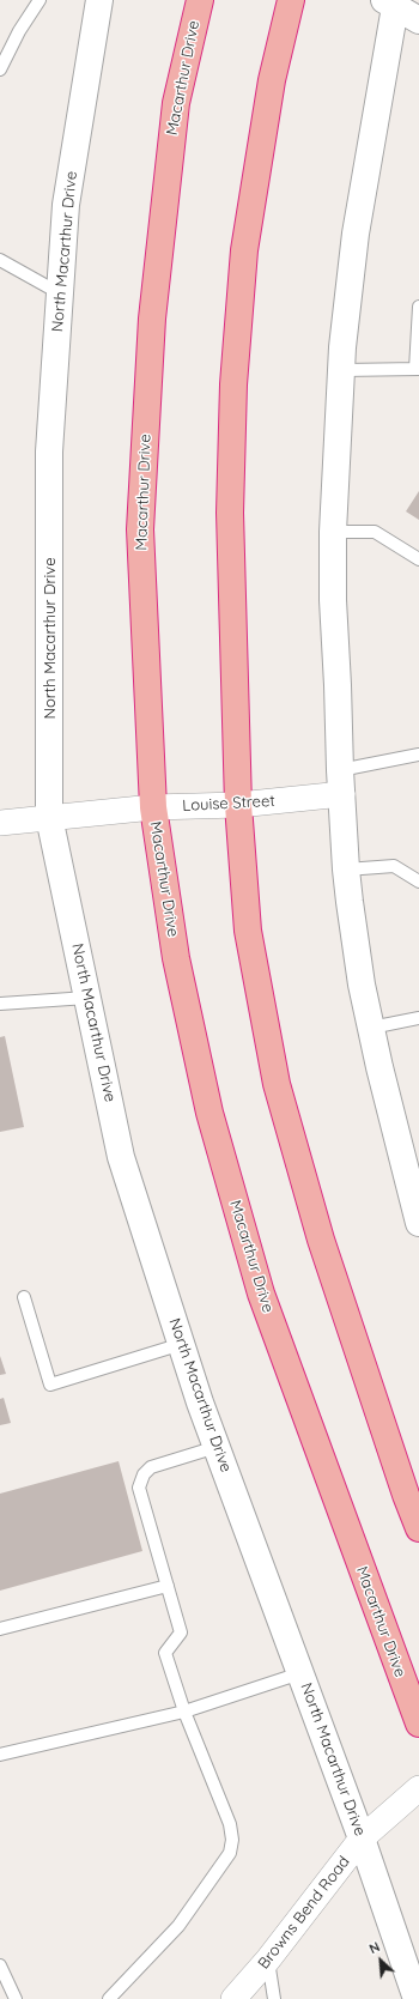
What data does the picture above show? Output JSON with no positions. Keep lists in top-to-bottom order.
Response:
{
  "streets": {
    "highway": ["Macarthur Drive"],
    "street": ["North Macarthur Drive", "Louise Street", "Browns Bend Road"]
  },
  "crossings": [
    ["Macarthur Drive", "Louise Street"],
    ["North Macarthur Drive", "Louise Street"],
    ["North Macarthur Drive", "Browns Bend Road"]
  ],
  "north": "top left"
}
